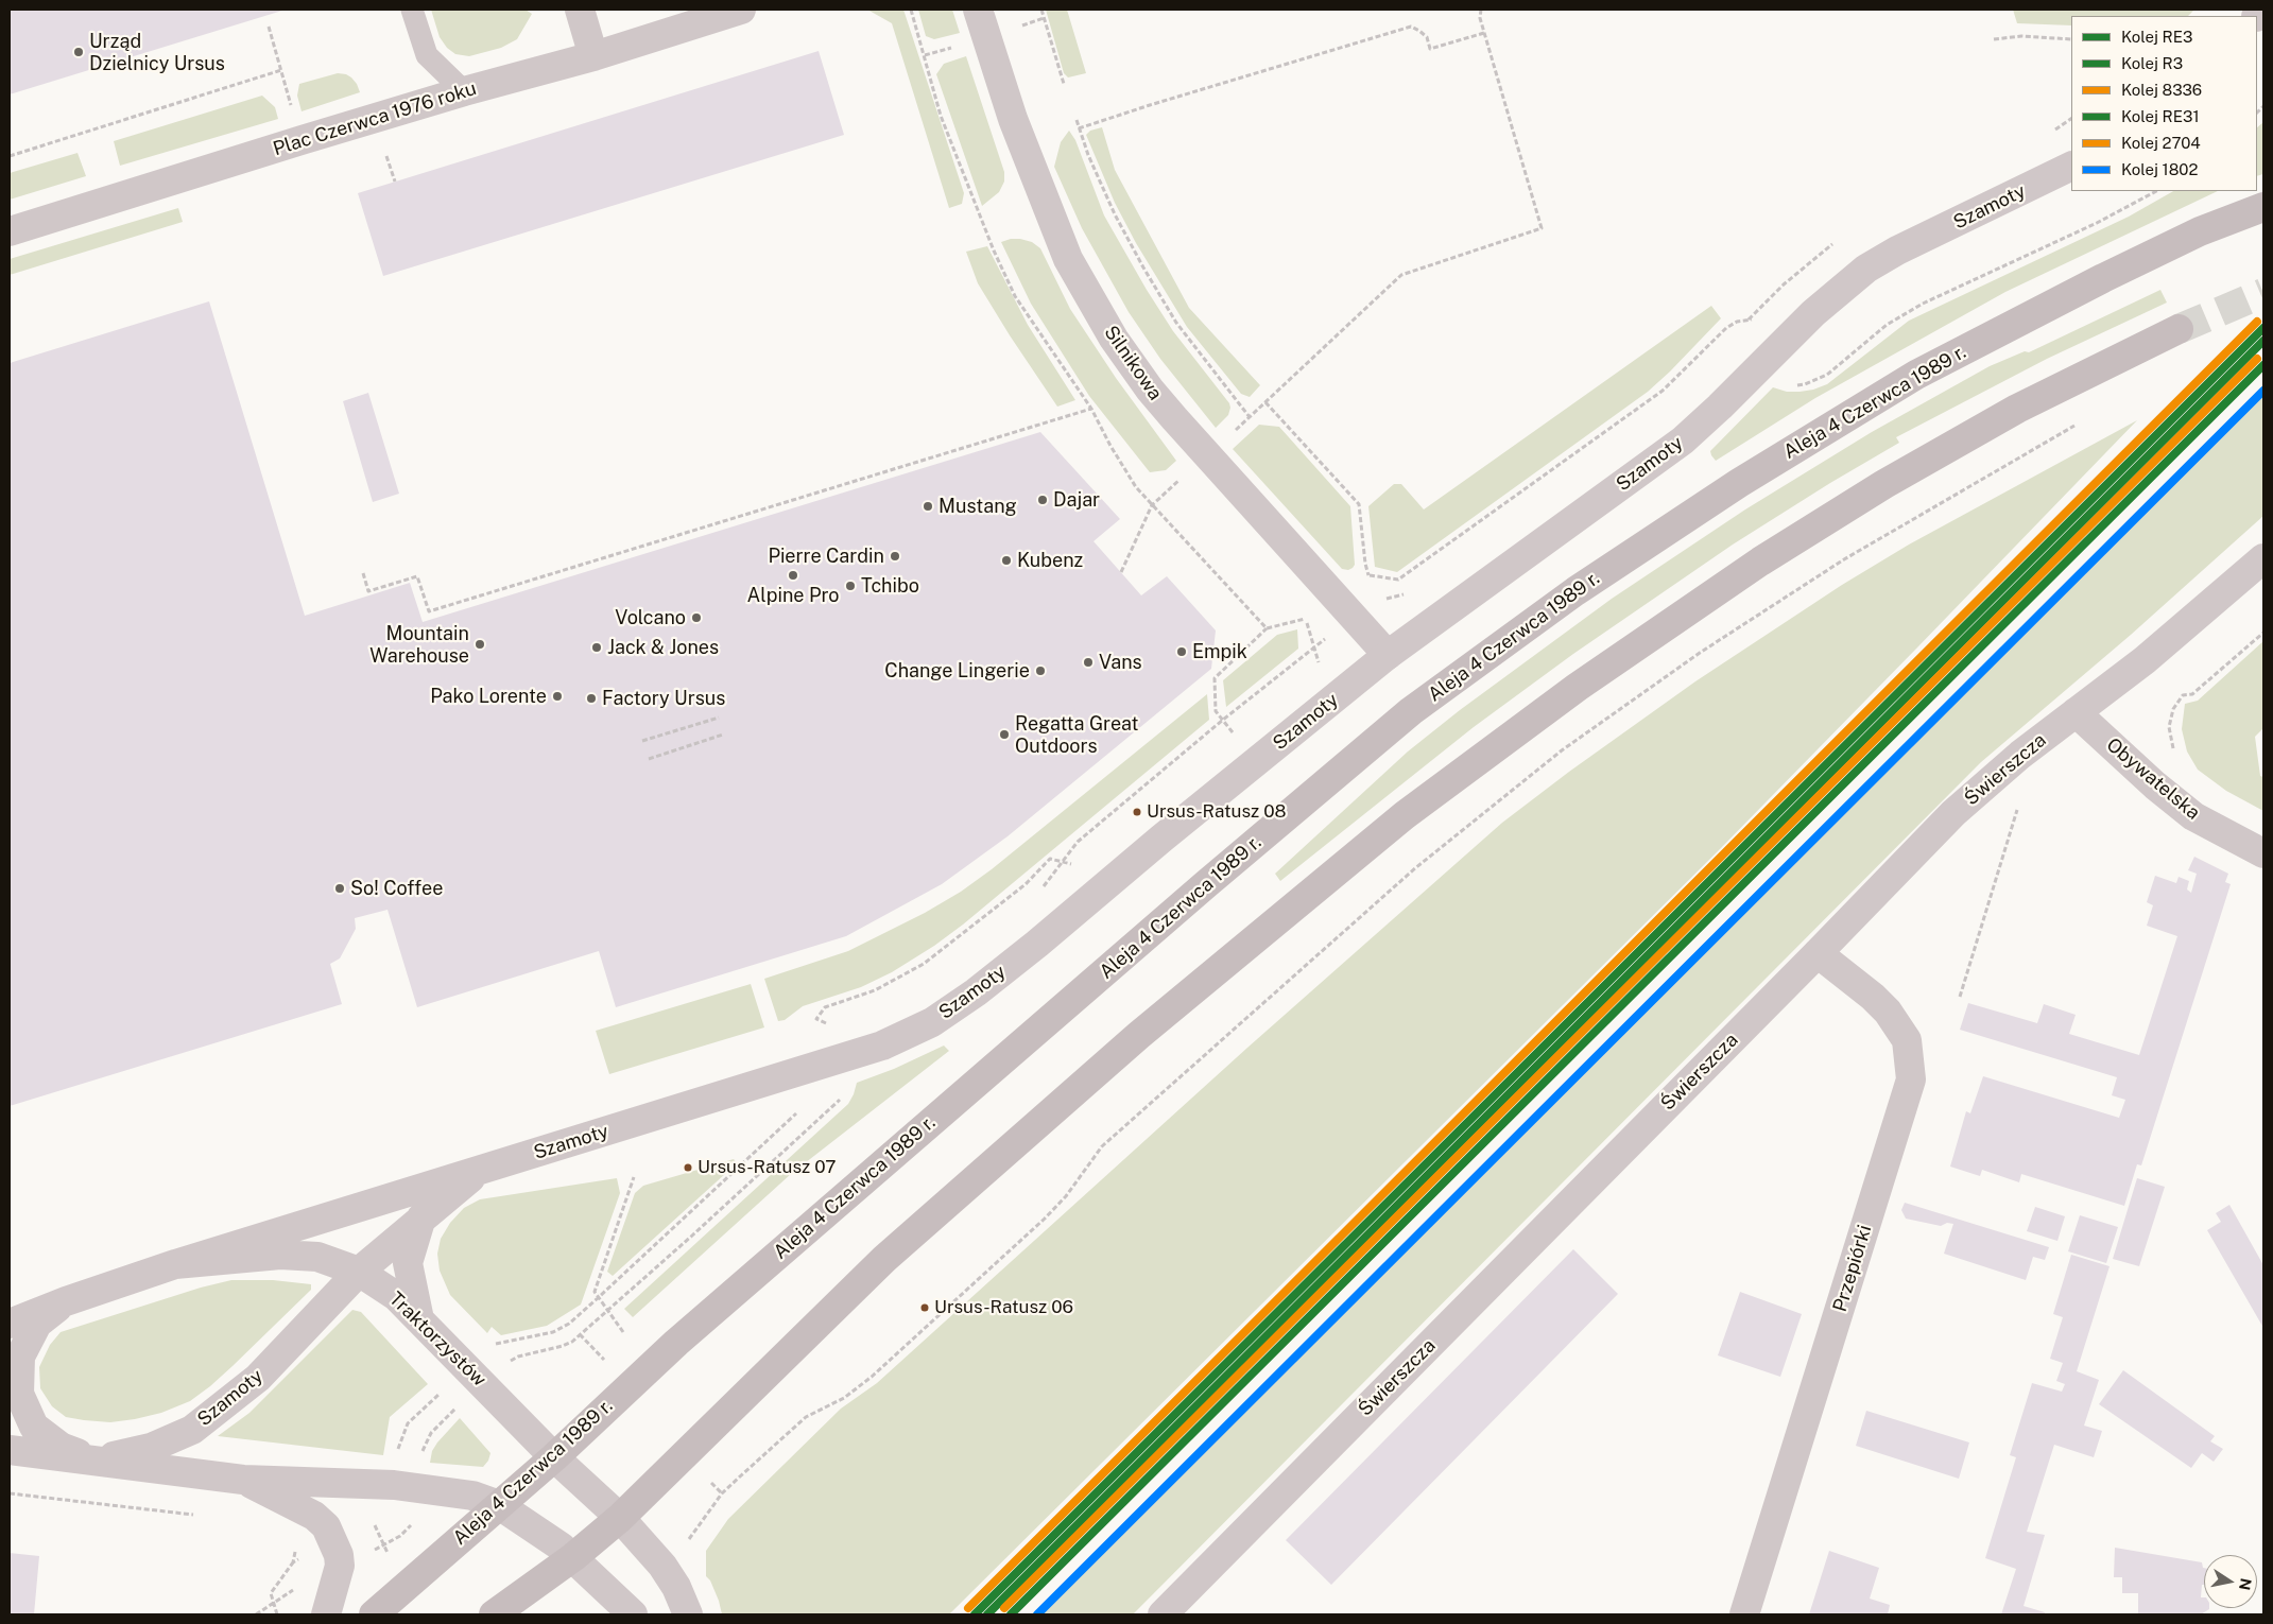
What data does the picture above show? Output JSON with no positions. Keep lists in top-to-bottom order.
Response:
{
  "streets": {
    "main road": ["Aleja 4 Czerwca 1989 r."],
    "street": [
      "Plac Czerwca 1976 roku",
      "Szamoty",
      "Silnikowa",
      "Świerszcza",
      "Obywatelska",
      "Przepiórki",
      "Traktorzystów"
    ]
  },
  "crossings": [
    ["Szamoty", "Silnikowa"],
    ["Szamoty", "Traktorzystów"],
    ["Aleja 4 Czerwca 1989 r.", "Traktorzystów"],
    ["Świerszcza", "Obywatelska"],
    ["Świerszcza", "Przepiórki"]
  ],
  "places": [
    "Urząd Dzielnicy Ursus",
    "Dajar",
    "Mustang",
    "Pierre Cardin",
    "Kubenz",
    "Alpine Pro",
    "Tchibo",
    "Volcano",
    "Mountain Warehouse",
    "Jack & Jones",
    "Empik",
    "Vans",
    "Change Lingerie",
    "Pako Lorente",
    "Factory Ursus",
    "Regatta Great Outdoors",
    "Ursus-Ratusz 08",
    "So! Coffee",
    "Ursus-Ratusz 07",
    "Ursus-Ratusz 06"
  ],
  "lines": [
    "rail line 8336",
    "rail line RE3",
    "rail line R3",
    "rail line 2704",
    "rail line RE31",
    "rail line 1802"
  ],
  "legend": [
    "Kolej RE3",
    "Kolej R3",
    "Kolej 8336",
    "Kolej RE31",
    "Kolej 2704",
    "Kolej 1802"
  ],
  "north": "right"
}
